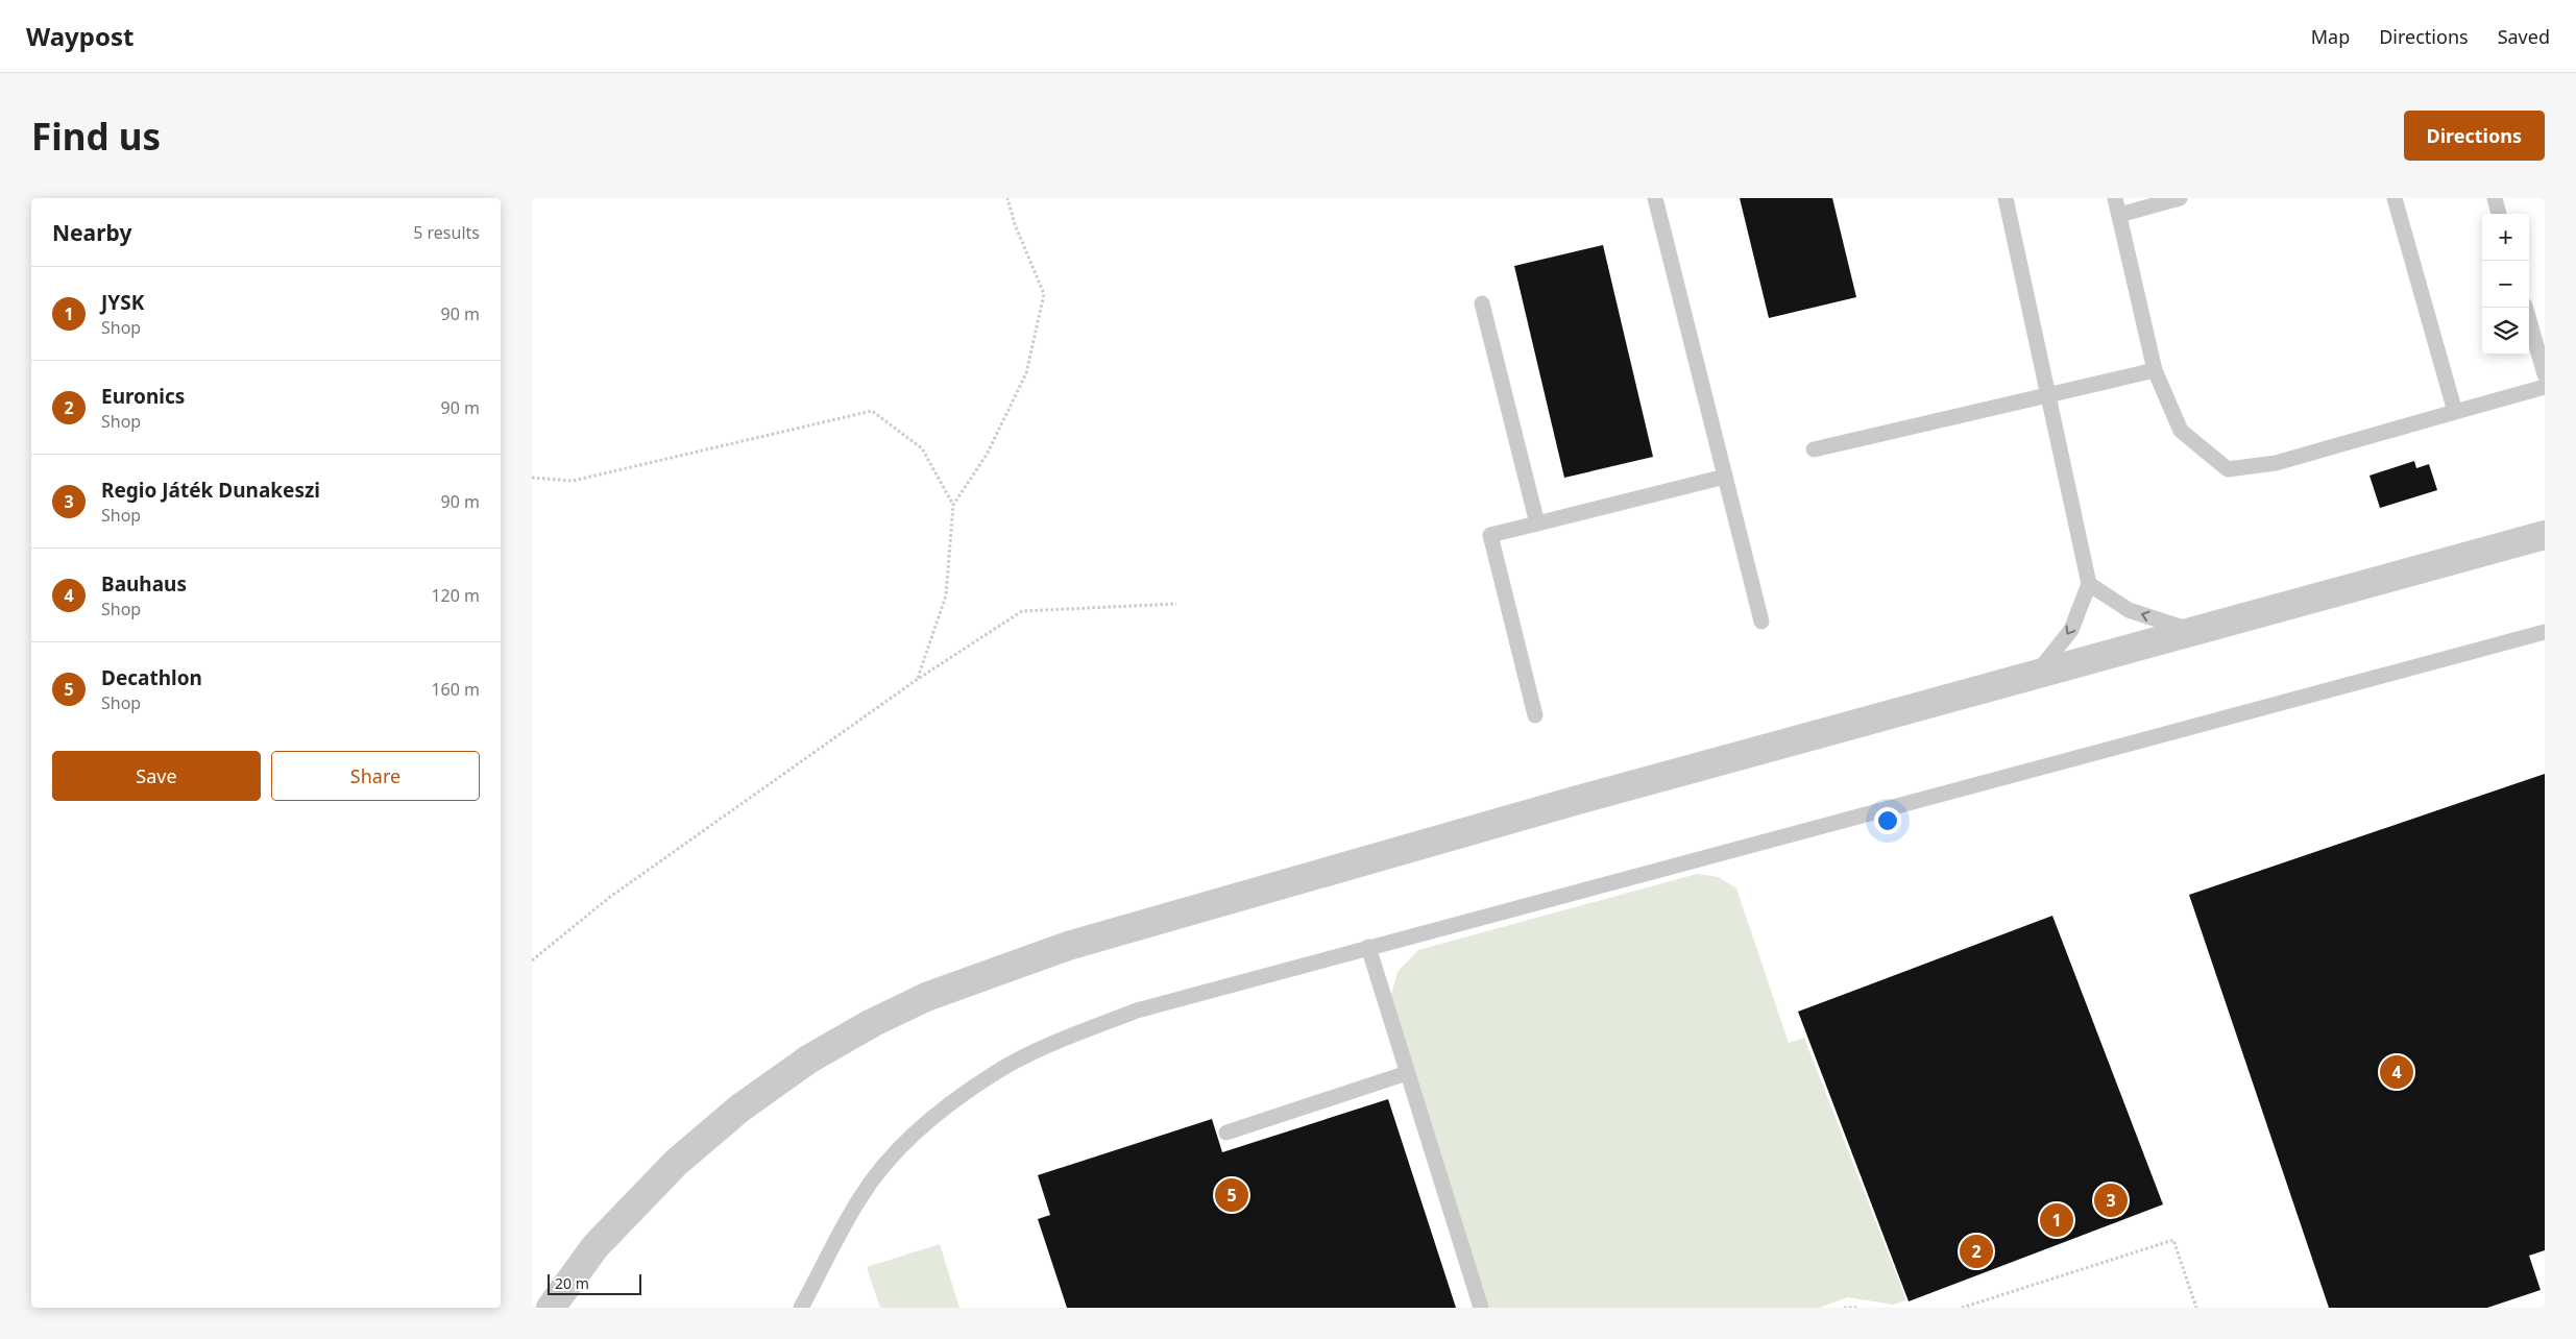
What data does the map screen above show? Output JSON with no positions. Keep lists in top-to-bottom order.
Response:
{
  "scale_bar": "20 m",
  "page": {
    "header": "Waypost",
    "nav": ["Map", "Directions", "Saved"],
    "buttons": [
      "Directions",
      ["Save", "Share"]
    ],
    "title": "Find us",
    "heading": ["Nearby", "5 results"],
    "map_buttons": ["+", "−"],
    "list": [
      {
        "mark": "1",
        "name": "JYSK",
        "note": "Shop",
        "value": "90 m"
      },
      {
        "mark": "2",
        "name": "Euronics",
        "note": "Shop",
        "value": "90 m"
      },
      {
        "mark": "3",
        "name": "Regio Játék Dunakeszi",
        "note": "Shop",
        "value": "90 m"
      },
      {
        "mark": "4",
        "name": "Bauhaus",
        "note": "Shop",
        "value": "120 m"
      },
      {
        "mark": "5",
        "name": "Decathlon",
        "note": "Shop",
        "value": "160 m"
      }
    ],
    "pins": [
      "4",
      "5",
      "3",
      "1",
      "2"
    ],
    "scale": "20 m"
  }
}
